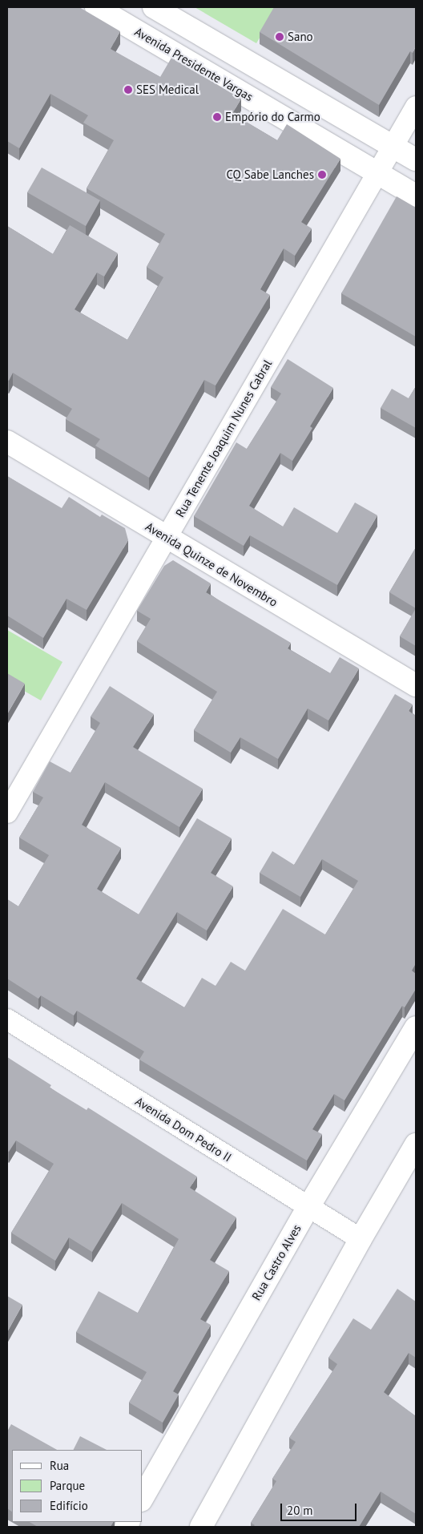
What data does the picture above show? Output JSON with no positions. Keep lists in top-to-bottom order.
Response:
{
  "streets": {
    "street": [
      "Avenida Presidente Vargas",
      "Rua Tenente Joaquim Nunes Cabral",
      "Avenida Quinze de Novembro",
      "Avenida Dom Pedro II",
      "Rua Castro Alves"
    ]
  },
  "crossings": [
    ["Avenida Presidente Vargas", "Rua Tenente Joaquim Nunes Cabral"],
    ["Rua Tenente Joaquim Nunes Cabral", "Avenida Quinze de Novembro"],
    ["Avenida Dom Pedro II", "Rua Castro Alves"]
  ],
  "places": [
    "Sano",
    "SES Medical",
    "Empório do Carmo",
    "CQ Sabe Lanches"
  ],
  "legend": ["Rua", "Parque", "Edifício"],
  "scale_bar": "20 m"
}
